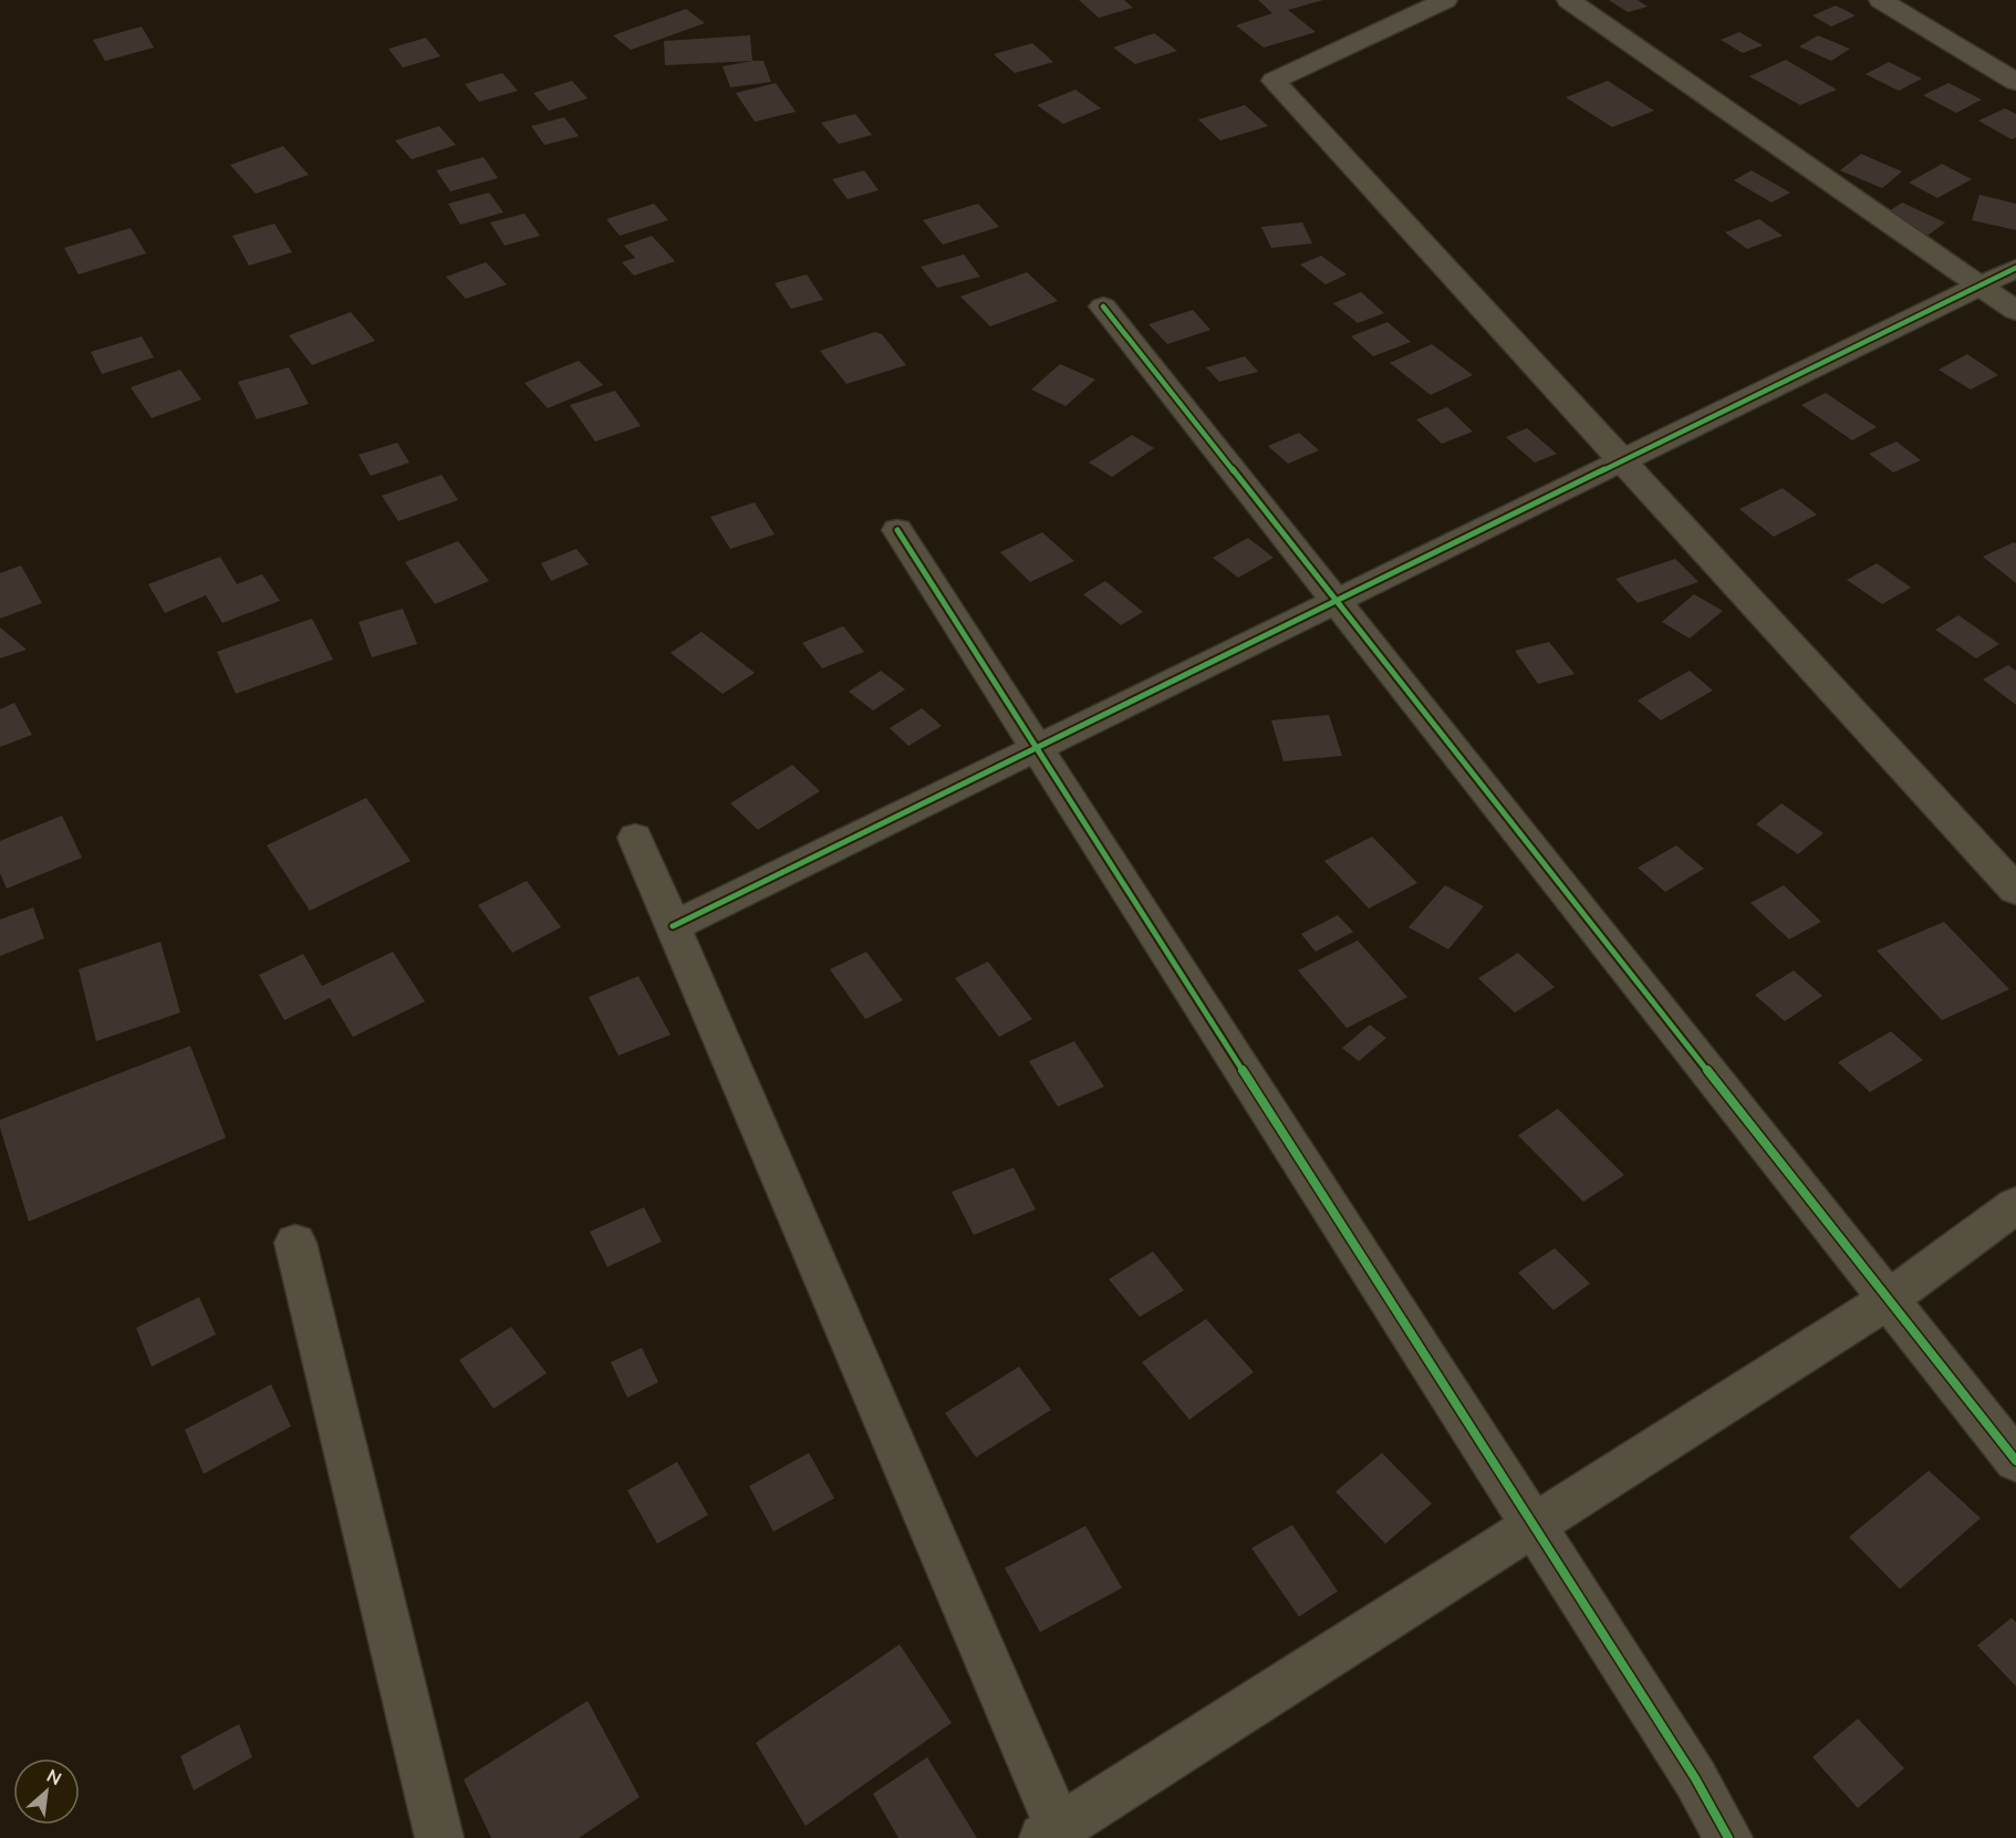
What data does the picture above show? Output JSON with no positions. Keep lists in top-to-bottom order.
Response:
{
  "north": "top right"
}
